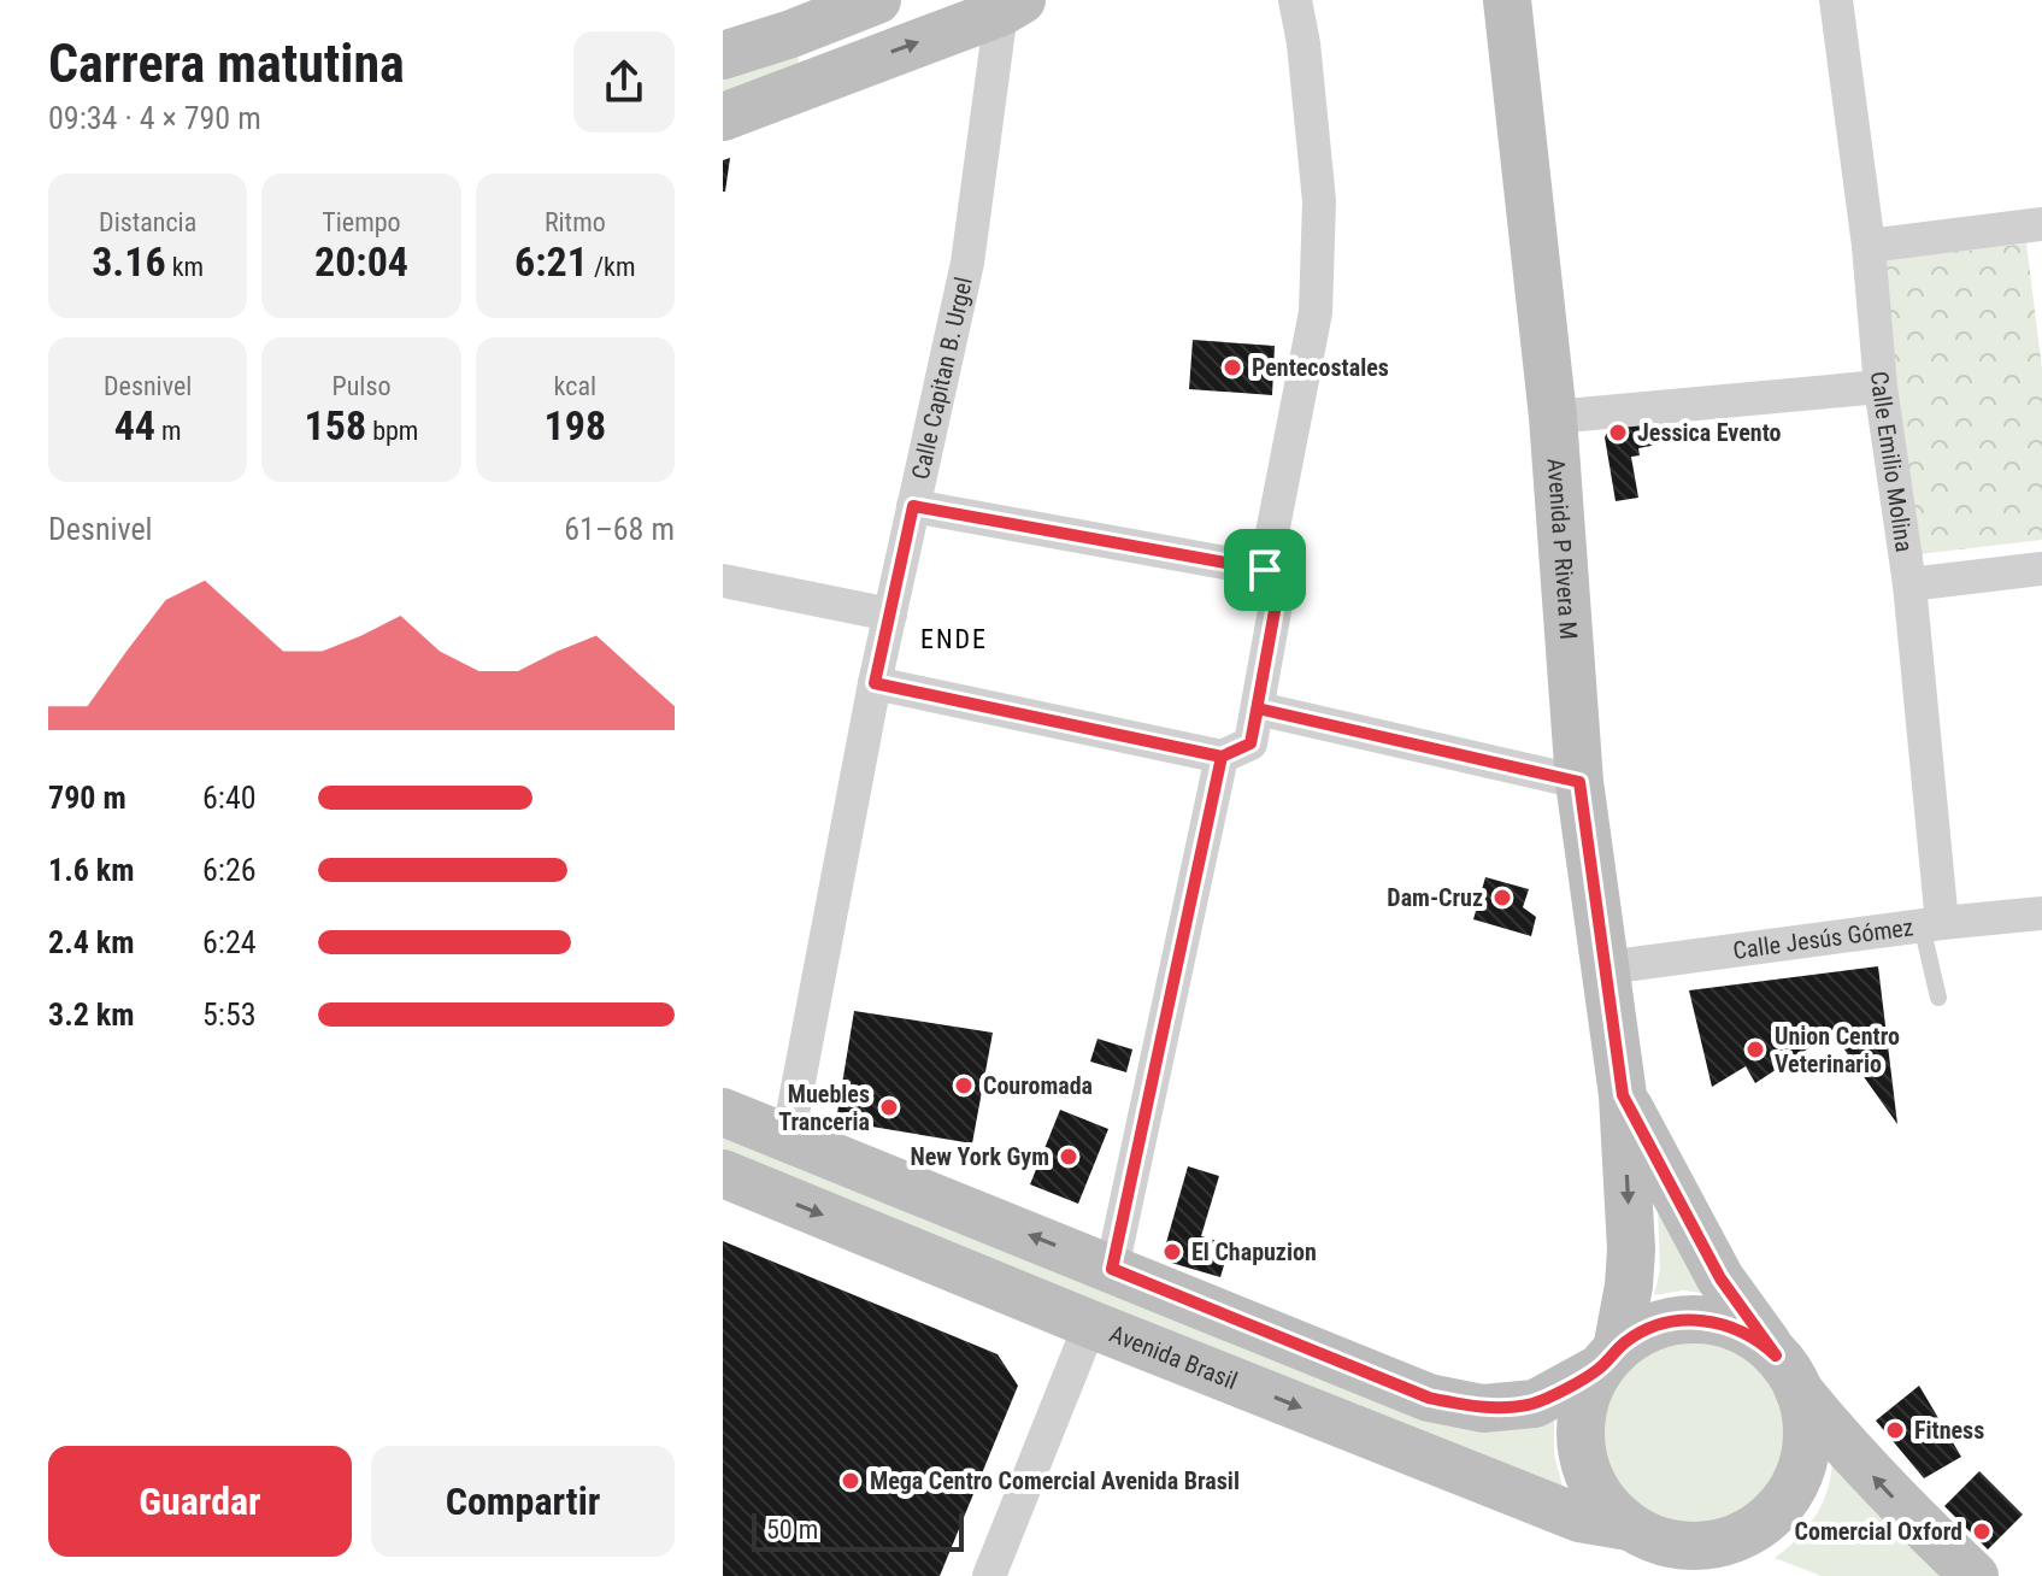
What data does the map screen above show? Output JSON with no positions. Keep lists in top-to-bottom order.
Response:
{
  "streets": {
    "main road": ["Avenida P Rivera M", "Avenida Brasil"],
    "street": ["Calle Capitan B. Urgel", "Calle Emilio Molina", "Calle Jesús Gómez"]
  },
  "crossings": [
    ["Calle Emilio Molina", "Calle Jesús Gómez"],
    ["Avenida P Rivera M", "Calle Jesús Gómez"],
    ["Avenida P Rivera M", "Avenida Brasil"]
  ],
  "districts": ["ENDE"],
  "places": [
    "Pentecostales",
    "Jessica Evento",
    "Dam-Cruz",
    "Union Centro Veterinario",
    "Couromada",
    "Muebles Tranceria",
    "New York Gym",
    "El Chapuzion",
    "Fitness",
    "Mega Centro Comercial Avenida Brasil",
    "Comercial Oxford"
  ],
  "scale_bar": "50 m",
  "page": {
    "heading": ["Carrera matutina", "09:34 · 4 × 790 m"],
    "stats": [
      ["Distancia", "3.16 km"],
      ["Tiempo", "20:04"],
      ["Ritmo", "6:21 /km"],
      ["Desnivel", "44 m"],
      ["Pulso", "158 bpm"],
      ["kcal", "198"]
    ],
    "chart": ["Desnivel", "61–68 m"],
    "list": [
      {
        "name": "790 m",
        "note": "6:40"
      },
      {
        "name": "1.6 km",
        "note": "6:26"
      },
      {
        "name": "2.4 km",
        "note": "6:24"
      },
      {
        "name": "3.2 km",
        "note": "5:53"
      }
    ],
    "buttons": ["Guardar", "Compartir"],
    "scale": "50 m"
  }
}
